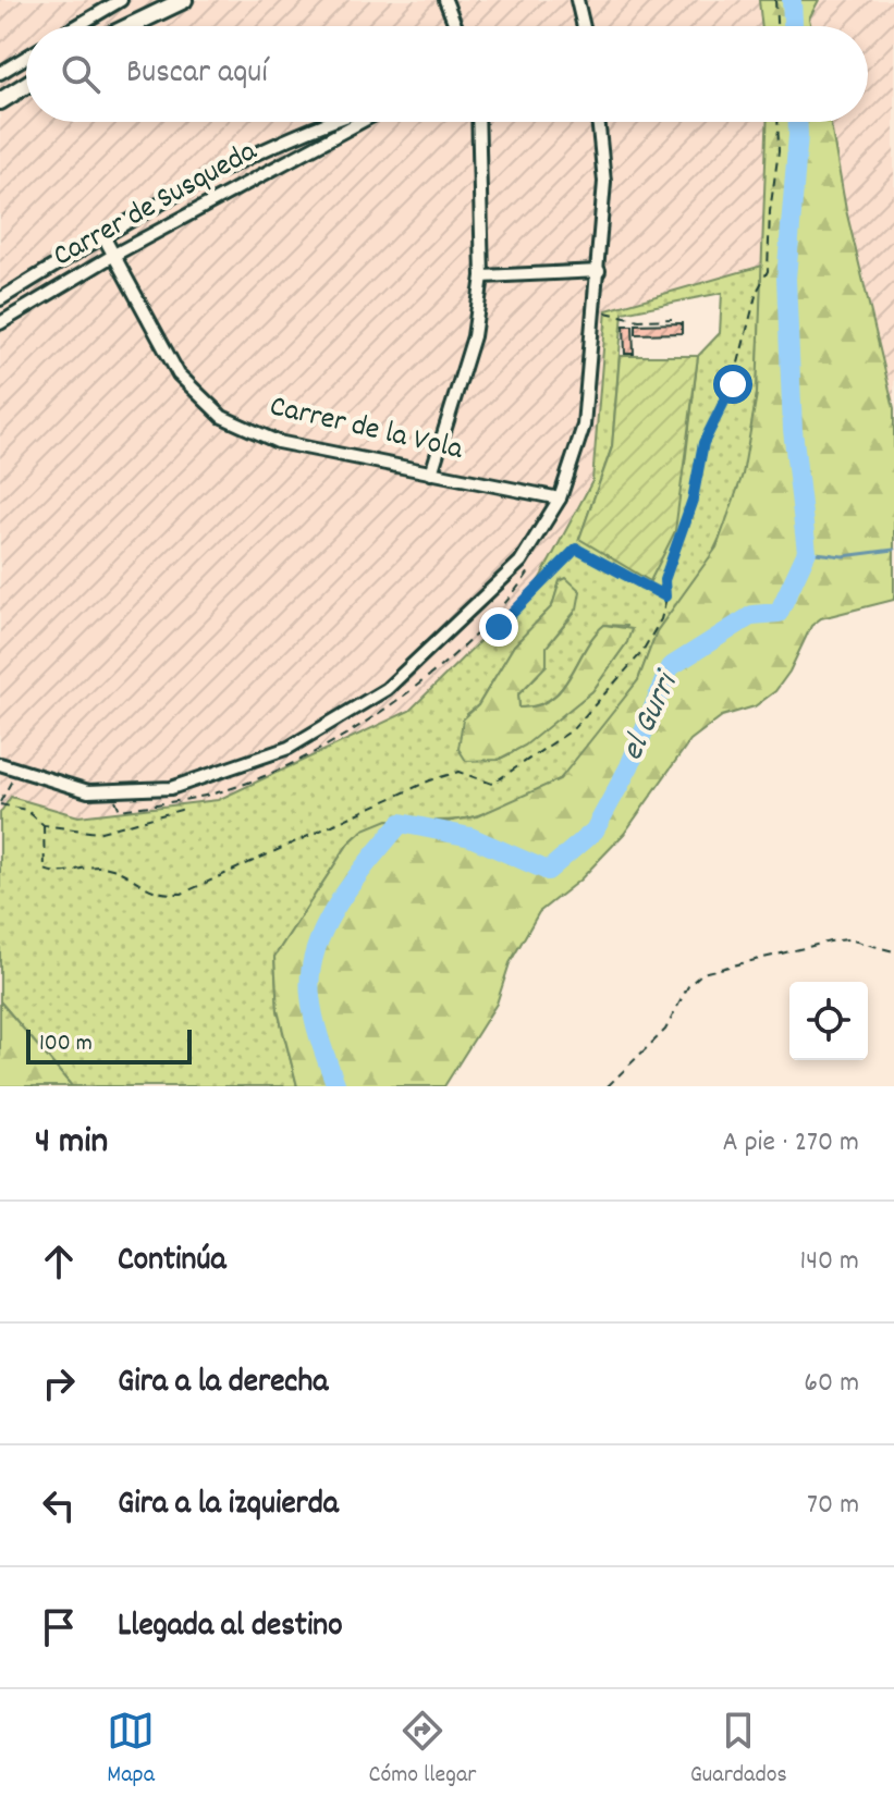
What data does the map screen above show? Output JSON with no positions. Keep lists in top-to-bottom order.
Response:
{
  "streets": {
    "street": ["Carrer de Susqueda", "Carrer de la Vola"]
  },
  "crossings": [
    ["Carrer de Susqueda", "Carrer de la Vola"]
  ],
  "water": ["el Gurri"],
  "scale_bar": "100 m",
  "page": {
    "search": "Buscar aquí",
    "scale": "100 m",
    "heading": ["4 min", "A pie · 270 m"],
    "list": [
      ["Continúa", "140 m"],
      ["Gira a la derecha", "60 m"],
      ["Gira a la izquierda", "70 m"],
      "Llegada al destino"
    ],
    "nav": ["Mapa", "Cómo llegar", "Guardados"]
  }
}
